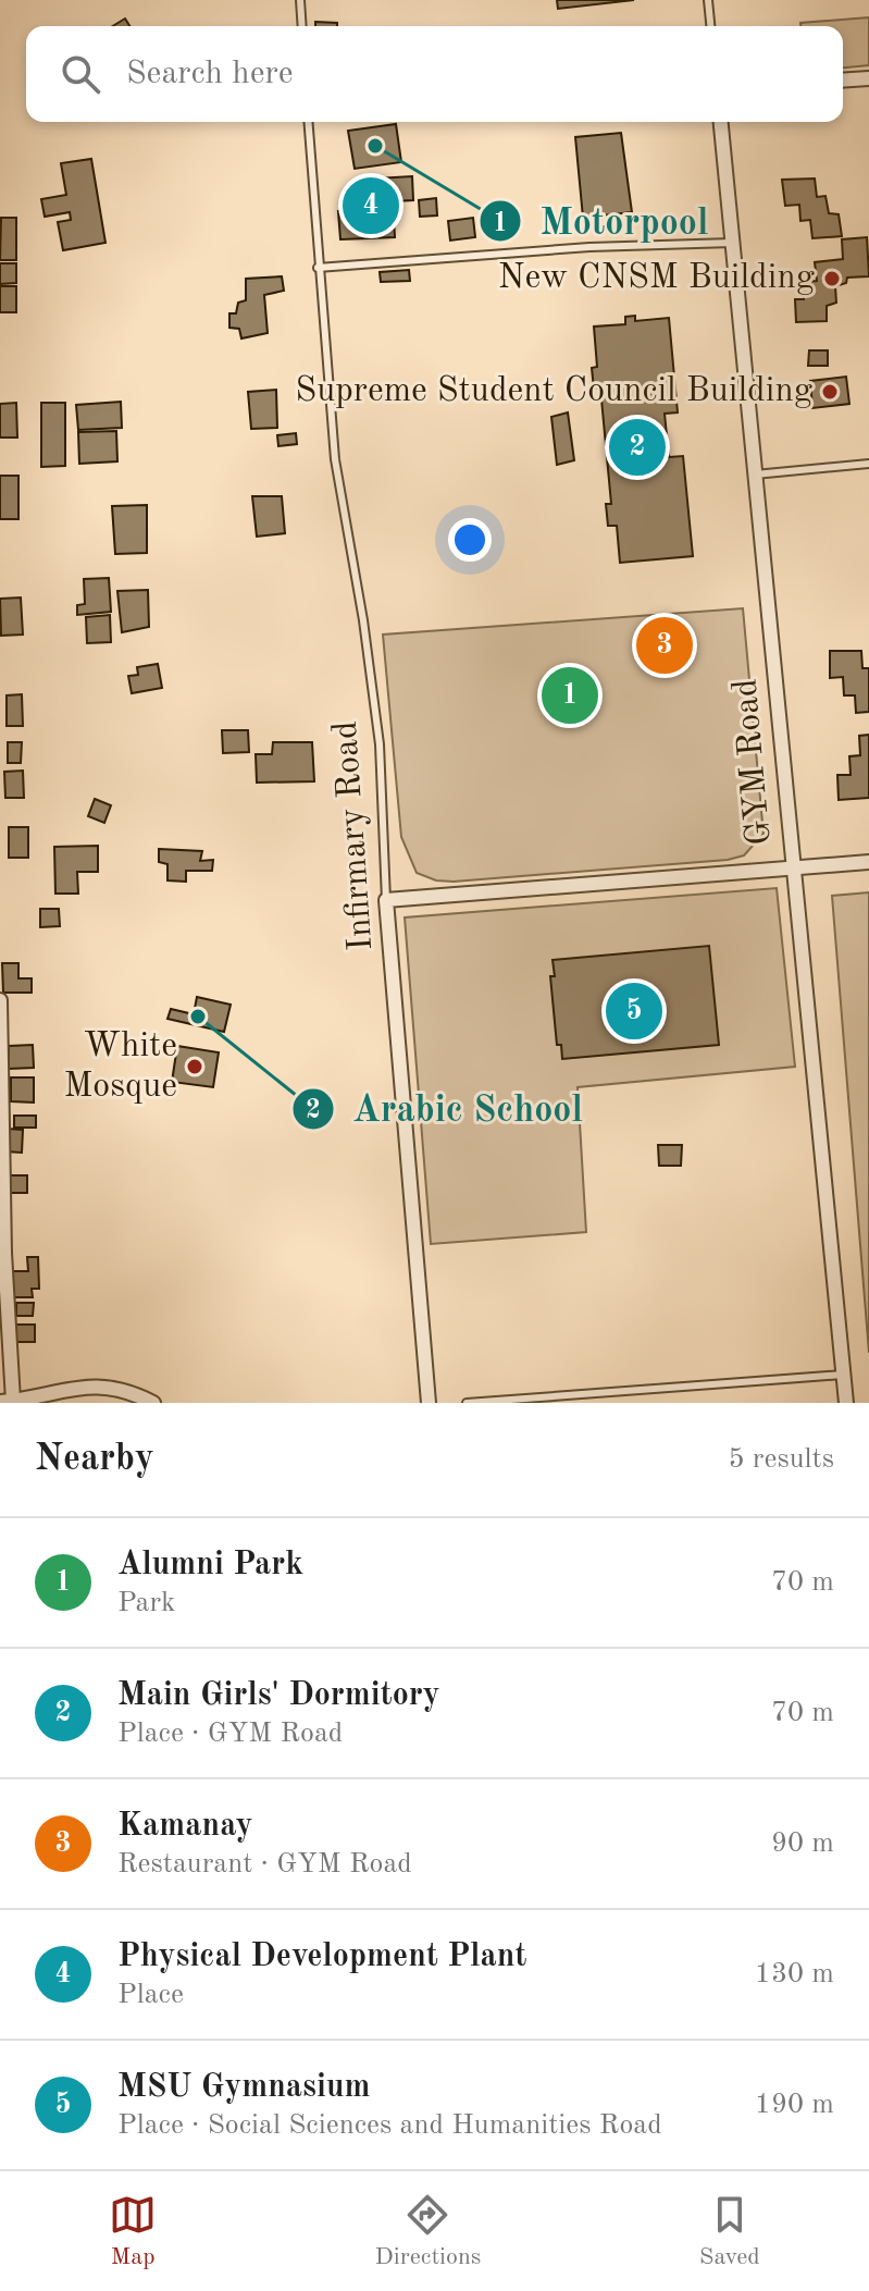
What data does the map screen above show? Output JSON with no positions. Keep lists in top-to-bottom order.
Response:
{
  "streets": {
    "street": ["GYM Road", "Infirmary Road"]
  },
  "places": [
    "Motorpool",
    "New CNSM Building",
    "Supreme Student Council Building",
    "Arabic School",
    "White Mosque"
  ],
  "page": {
    "search": "Search here",
    "pins": [
      "4",
      "2",
      "3",
      "1",
      "5"
    ],
    "heading": ["Nearby", "5 results"],
    "list": [
      {
        "mark": "1",
        "name": "Alumni Park",
        "note": "Park",
        "value": "70 m"
      },
      {
        "mark": "2",
        "name": "Main Girls' Dormitory",
        "note": "Place · GYM Road",
        "value": "70 m"
      },
      {
        "mark": "3",
        "name": "Kamanay",
        "note": "Restaurant · GYM Road",
        "value": "90 m"
      },
      {
        "mark": "4",
        "name": "Physical Development Plant",
        "note": "Place",
        "value": "130 m"
      },
      {
        "mark": "5",
        "name": "MSU Gymnasium",
        "note": "Place · Social Sciences and Humanities Road",
        "value": "190 m"
      }
    ],
    "nav": ["Map", "Directions", "Saved"]
  }
}
